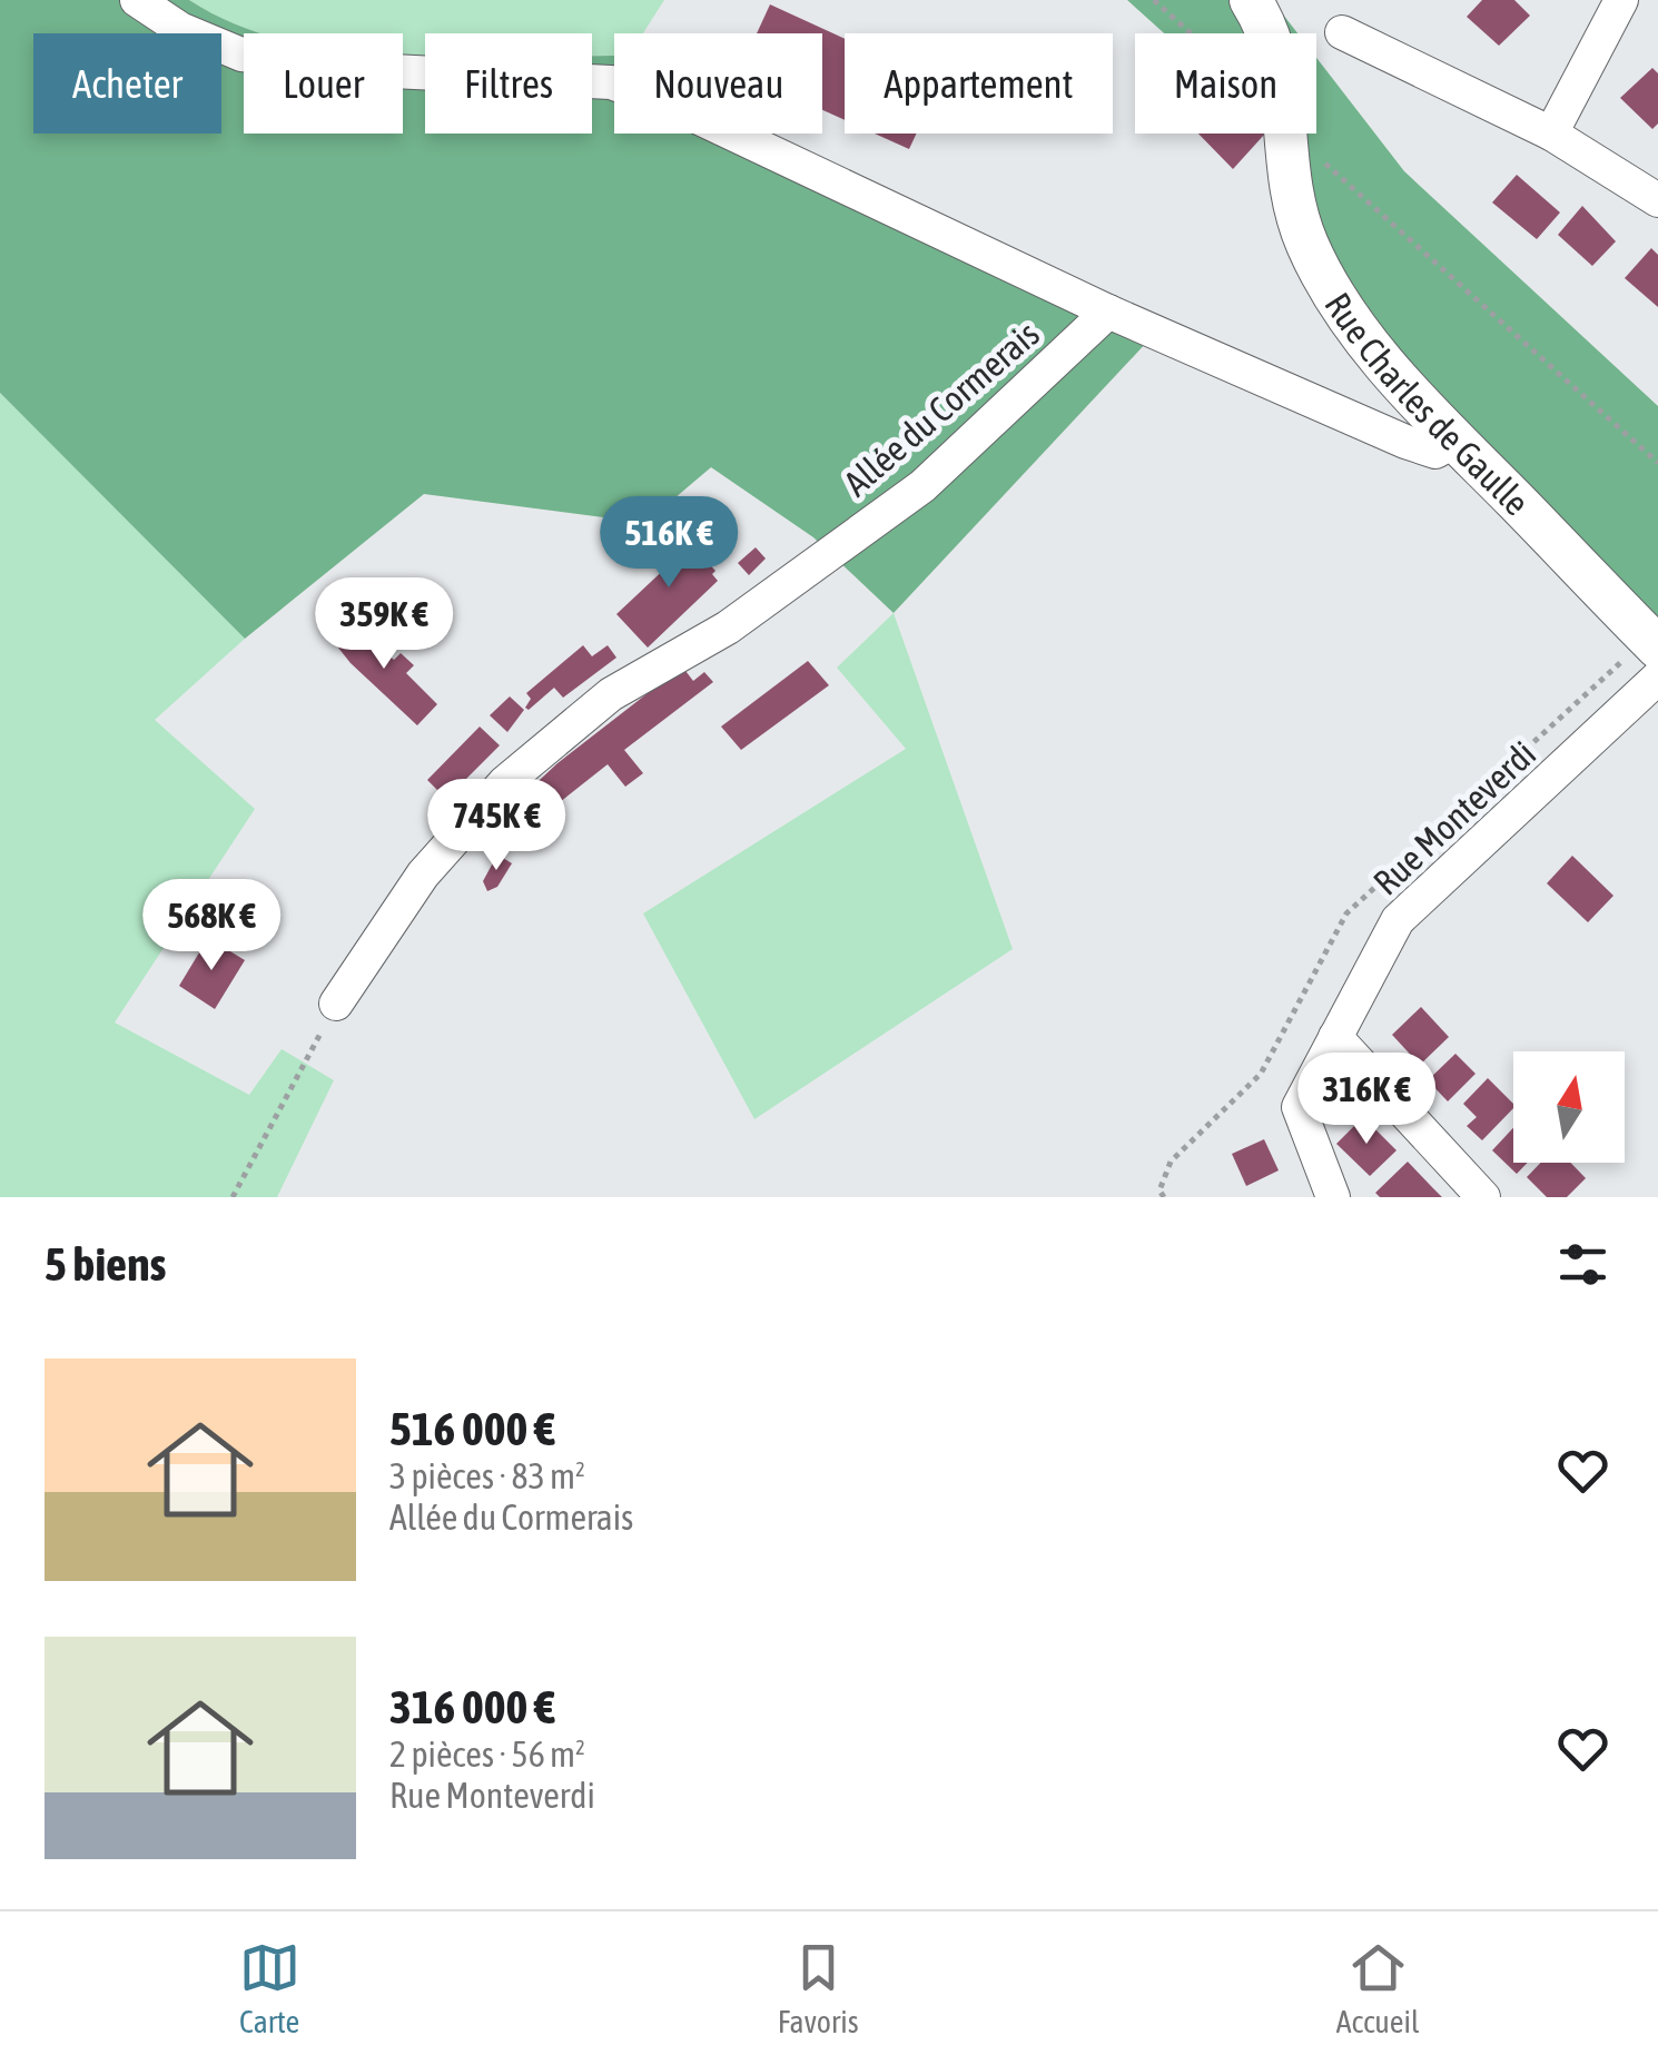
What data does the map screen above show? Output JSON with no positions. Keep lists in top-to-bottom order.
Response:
{
  "streets": {
    "street": ["Rue Charles de Gaulle", "Allée du Cormerais", "Rue Monteverdi"]
  },
  "north": "top",
  "page": {
    "chip": [
      "Acheter",
      "Louer",
      "Filtres",
      "Nouveau",
      "Appartement",
      "Maison"
    ],
    "price": [
      "516K €",
      "359K €",
      "745K €",
      "568K €",
      "316K €"
    ],
    "heading": "5 biens",
    "list": [
      {
        "name": "516 000 €",
        "note": "3 pièces · 83 m² · Allée du Cormerais"
      },
      {
        "name": "316 000 €",
        "note": "2 pièces · 56 m² · Rue Monteverdi"
      }
    ],
    "tabs": ["Carte", "Favoris", "Accueil"]
  }
}
